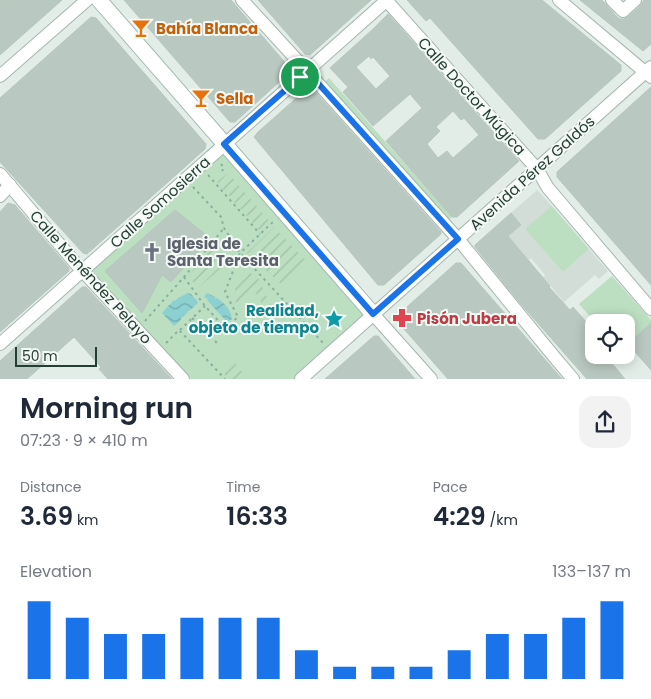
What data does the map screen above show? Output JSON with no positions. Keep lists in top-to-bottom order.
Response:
{
  "streets": {
    "street": [
      "Calle Doctor Múgica",
      "Avenida Pérez Galdós",
      "Calle Somosierra",
      "Calle Menéndez Pelayo"
    ]
  },
  "crossings": [
    ["Calle Doctor Múgica", "Avenida Pérez Galdós"],
    ["Calle Doctor Múgica", "Calle Somosierra"],
    ["Calle Somosierra", "Calle Menéndez Pelayo"]
  ],
  "places": {
    "bar": ["Bahía Blanca", "Sella"],
    "church": ["Iglesia de Santa Teresita"],
    "pharmacy": ["Pisón Jubera"],
    "place": ["Realidad, objeto de tiempo"]
  },
  "scale_bar": "50 m",
  "page": {
    "scale": "50 m",
    "heading": ["Morning run", "07:23 · 9 × 410 m"],
    "stats": [
      ["Distance", "3.69 km"],
      ["Time", "16:33"],
      ["Pace", "4:29 /km"]
    ],
    "chart": ["Elevation", "133–137 m"]
  }
}
